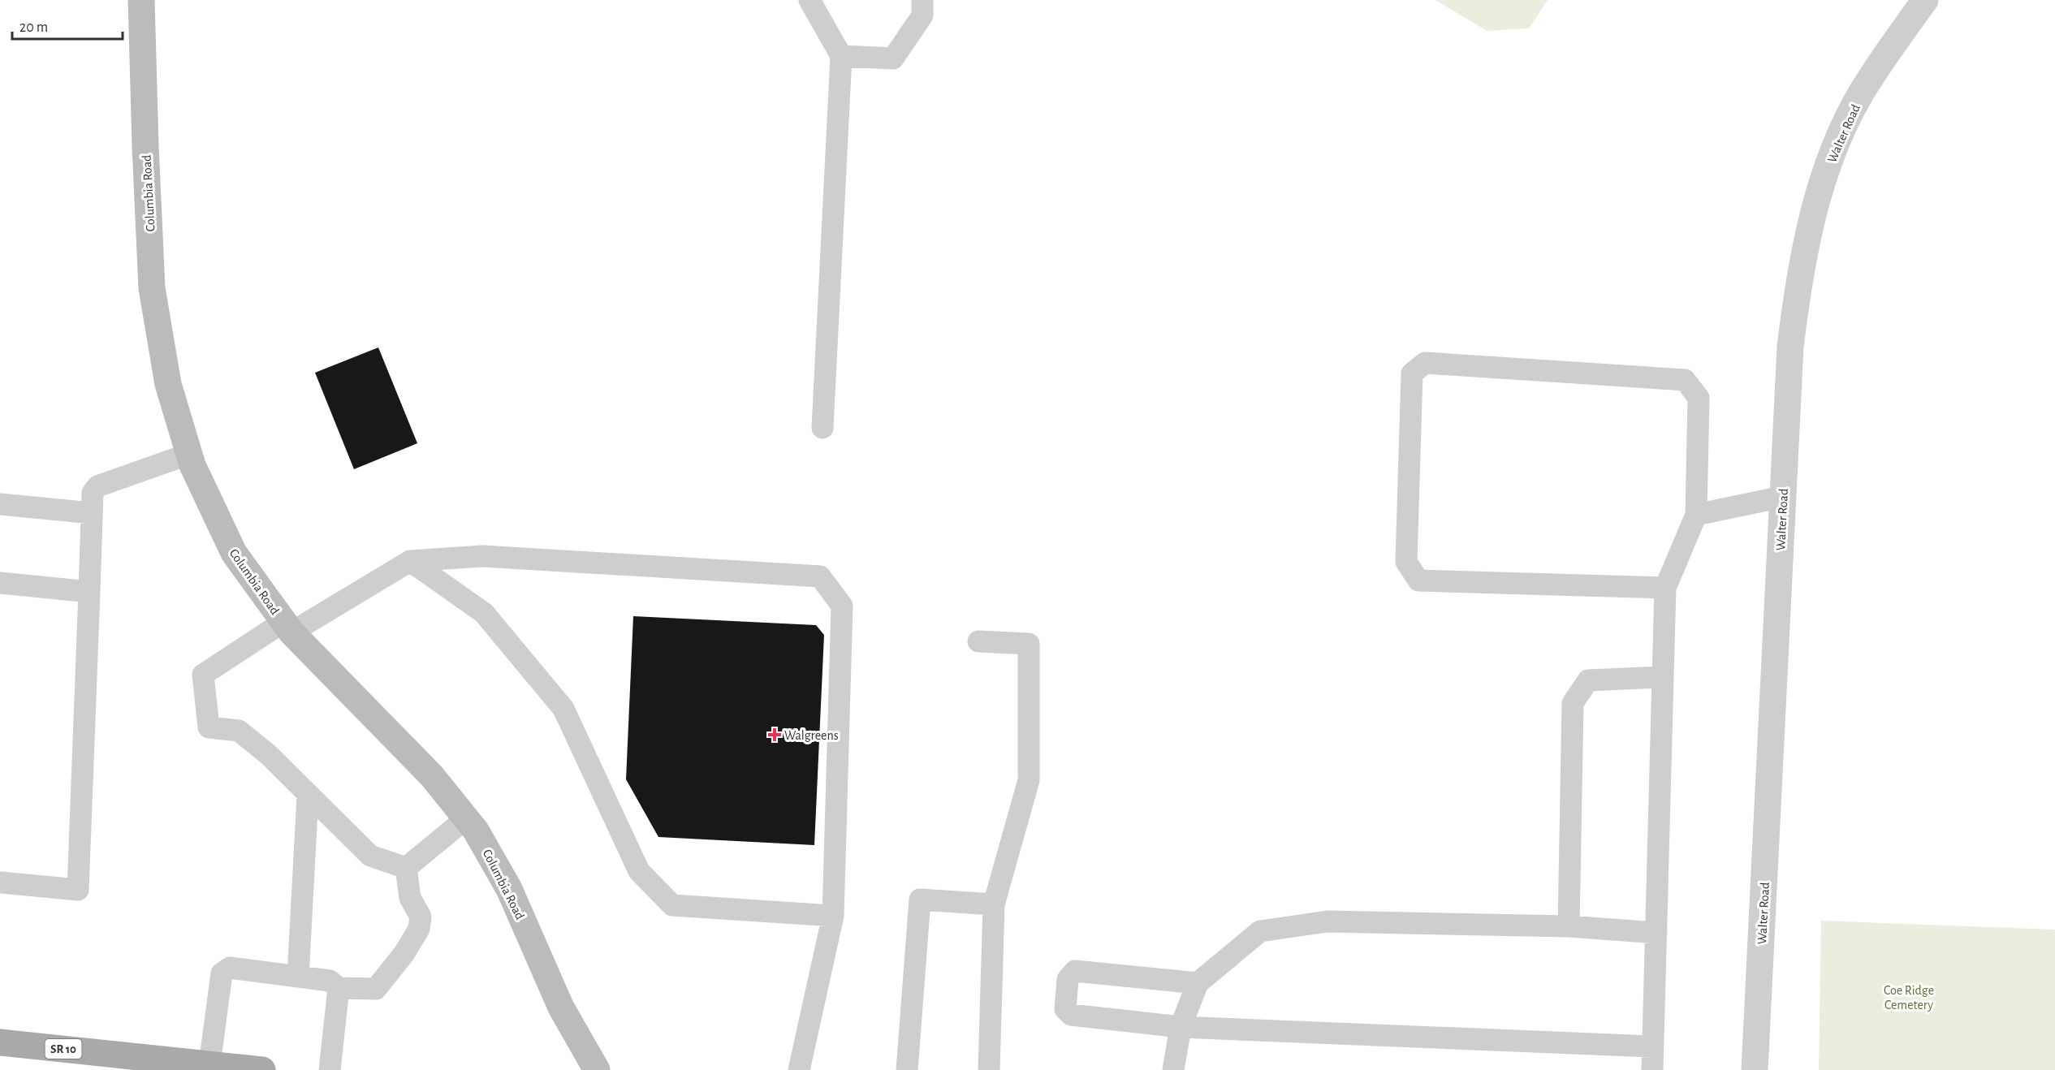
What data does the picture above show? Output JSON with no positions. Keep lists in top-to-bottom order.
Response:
{
  "streets": {
    "main road": ["Columbia Road", "SR 10"],
    "street": ["Walter Road"]
  },
  "parks": ["Coe Ridge Cemetery"],
  "places": {
    "health": ["Walgreens"]
  },
  "scale_bar": "20 m"
}
